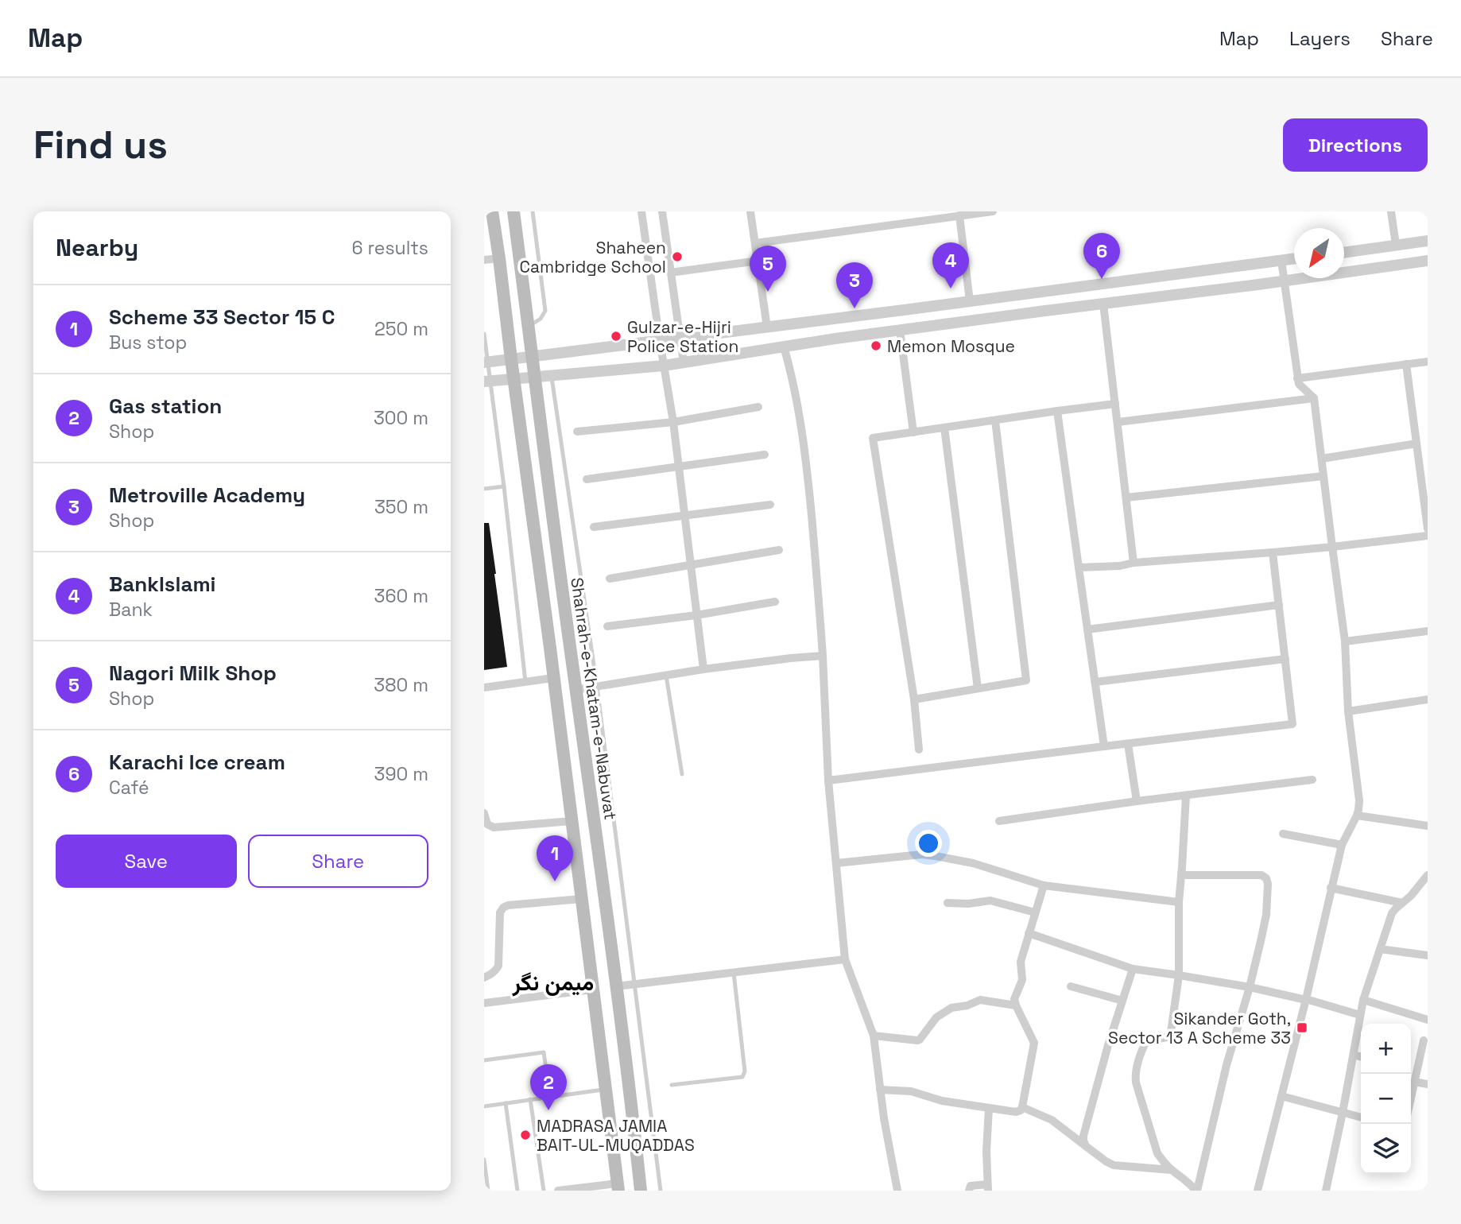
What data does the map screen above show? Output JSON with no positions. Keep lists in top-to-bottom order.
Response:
{
  "streets": {
    "main road": ["Shahrah-e-Khatam-e-Nabuvat"]
  },
  "districts": ["میمن نگر"],
  "places": {
    "other": [
      "Shaheen Cambridge School",
      "Gulzar-e-Hijri Police Station",
      "Memon Mosque",
      "MADRASA JAMIA BAIT-UL-MUQADDAS"
    ],
    "transit": ["Sikander Goth, Sector 13 A Scheme 33"]
  },
  "north": "bottom left",
  "page": {
    "header": "Map",
    "nav": ["Map", "Layers", "Share"],
    "buttons": [
      "Directions",
      ["Save", "Share"]
    ],
    "title": "Find us",
    "heading": ["Nearby", "6 results"],
    "pins": [
      "6",
      "4",
      "5",
      "3",
      "1",
      "2"
    ],
    "list": [
      {
        "mark": "1",
        "name": "Scheme 33 Sector 15 C",
        "note": "Bus stop",
        "value": "250 m"
      },
      {
        "mark": "2",
        "name": "Gas station",
        "note": "Shop",
        "value": "300 m"
      },
      {
        "mark": "3",
        "name": "Metroville Academy",
        "note": "Shop",
        "value": "350 m"
      },
      {
        "mark": "4",
        "name": "BankIslami",
        "note": "Bank",
        "value": "360 m"
      },
      {
        "mark": "5",
        "name": "Nagori Milk Shop",
        "note": "Shop",
        "value": "380 m"
      },
      {
        "mark": "6",
        "name": "Karachi Ice cream",
        "note": "Café",
        "value": "390 m"
      }
    ],
    "map_buttons": ["+", "−"]
  }
}
